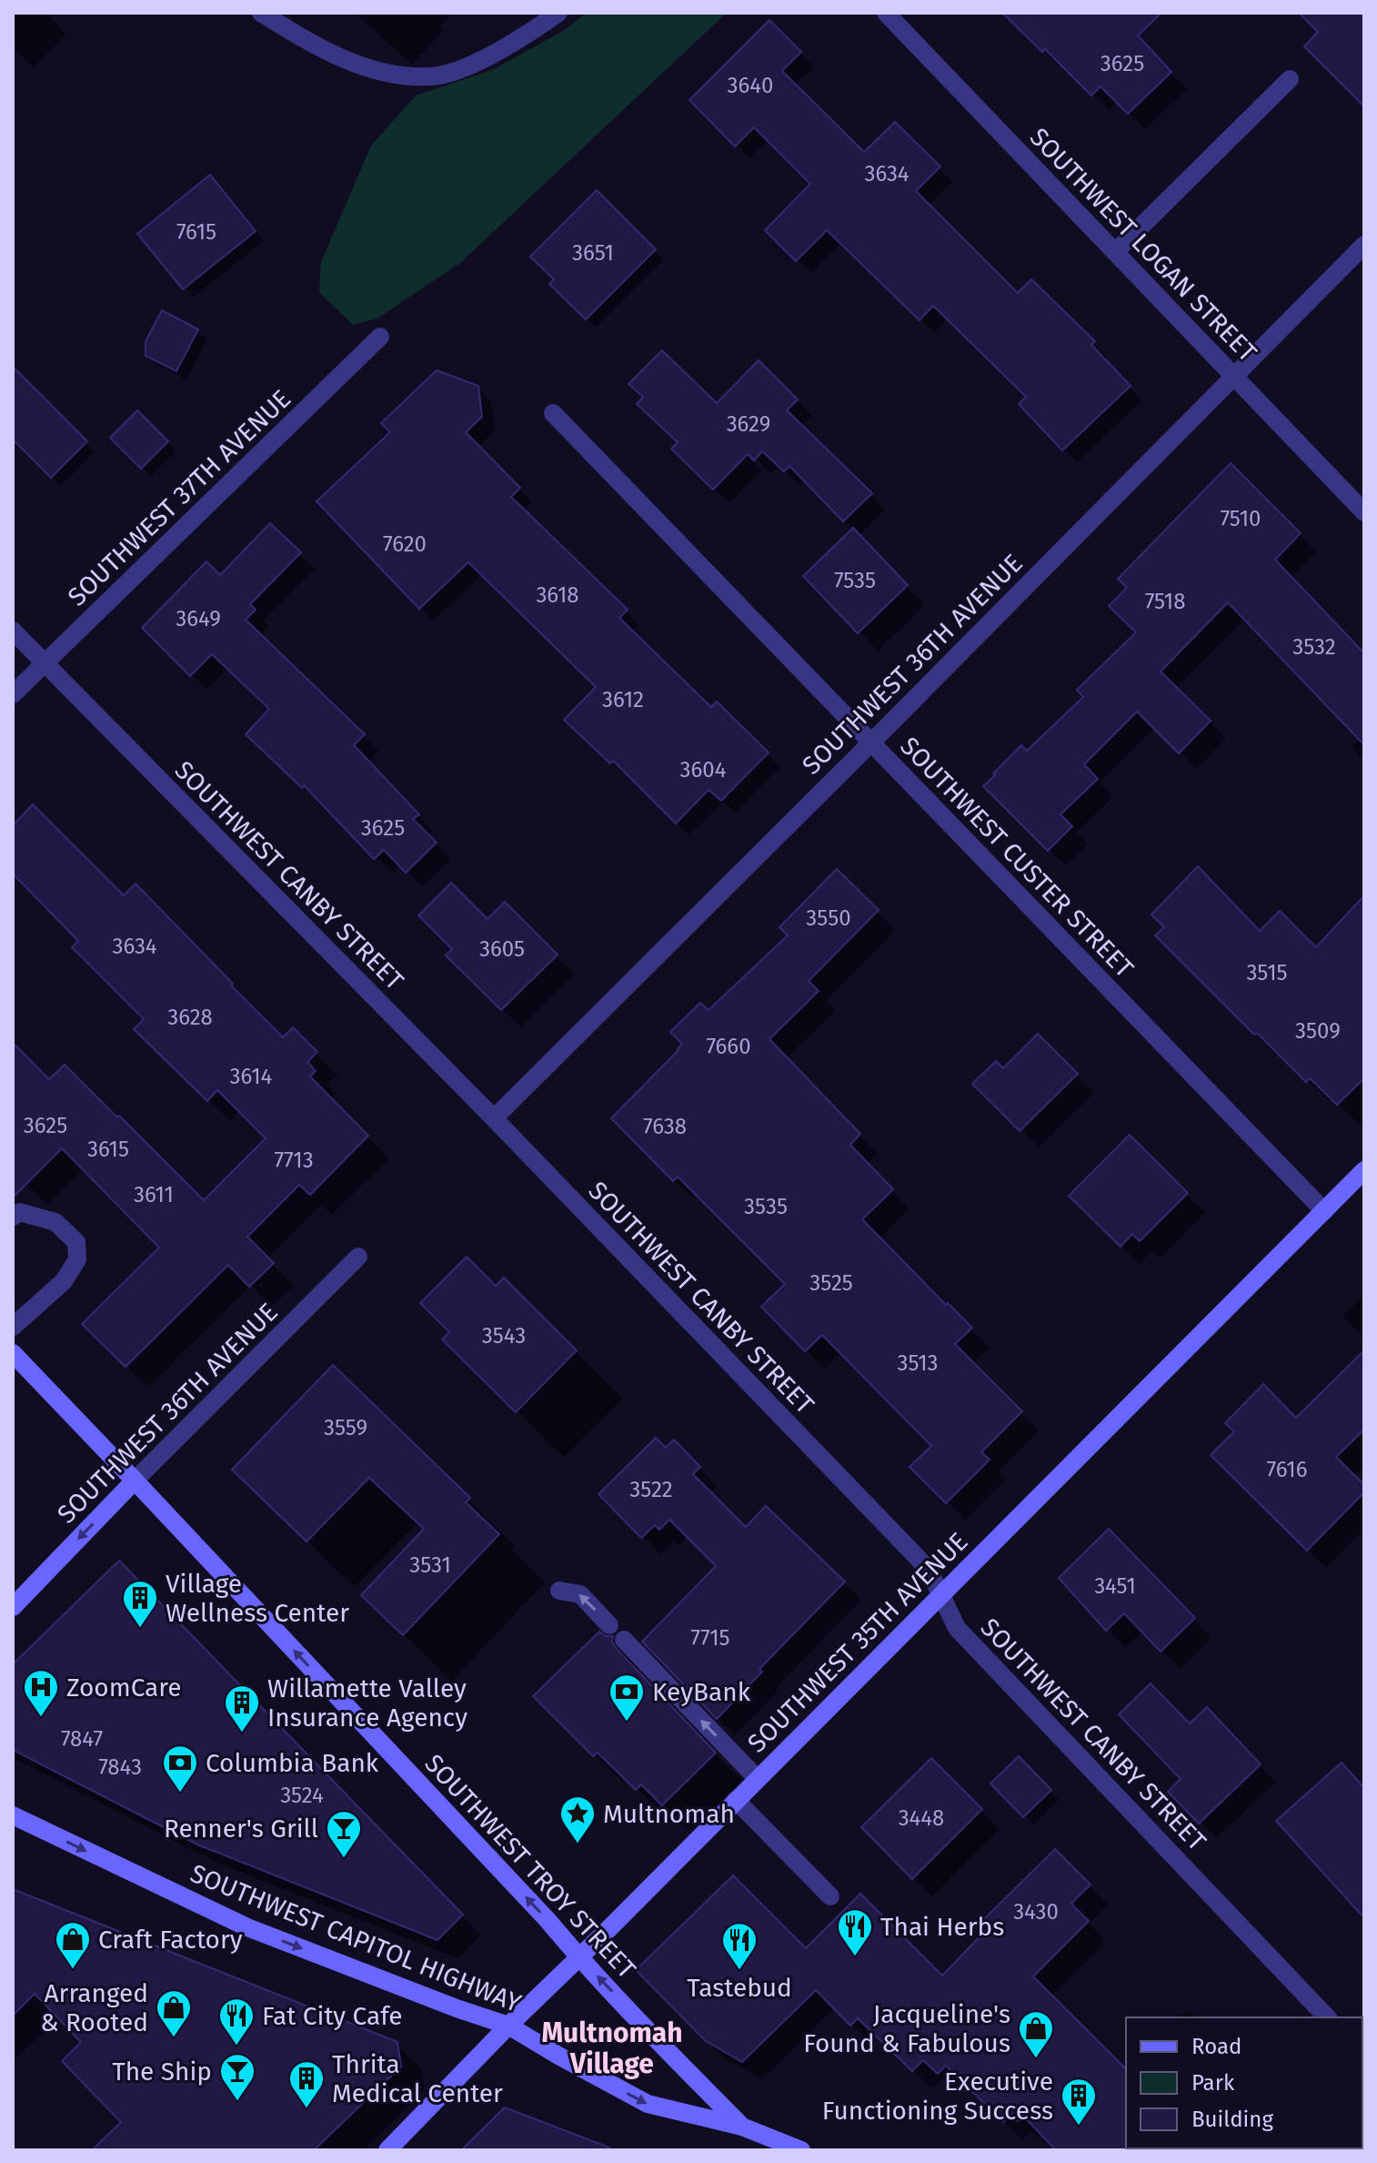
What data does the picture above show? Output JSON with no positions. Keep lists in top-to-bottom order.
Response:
{
  "streets": {
    "street": [
      "SOUTHWEST LOGAN STREET",
      "SOUTHWEST 37TH AVENUE",
      "SOUTHWEST 36TH AVENUE",
      "SOUTHWEST CUSTER STREET",
      "SOUTHWEST CANBY STREET",
      "SOUTHWEST 35TH AVENUE",
      "SOUTHWEST TROY STREET",
      "SOUTHWEST CAPITOL HIGHWAY"
    ]
  },
  "crossings": [
    ["SOUTHWEST LOGAN STREET", "SOUTHWEST 36TH AVENUE"],
    ["SOUTHWEST 37TH AVENUE", "SOUTHWEST CANBY STREET"],
    ["SOUTHWEST 36TH AVENUE", "SOUTHWEST CUSTER STREET"],
    ["SOUTHWEST 36TH AVENUE", "SOUTHWEST CANBY STREET"],
    ["SOUTHWEST 36TH AVENUE", "SOUTHWEST TROY STREET"],
    ["SOUTHWEST CUSTER STREET", "SOUTHWEST 35TH AVENUE"],
    ["SOUTHWEST CANBY STREET", "SOUTHWEST 35TH AVENUE"],
    ["SOUTHWEST 35TH AVENUE", "SOUTHWEST TROY STREET"],
    ["SOUTHWEST 35TH AVENUE", "SOUTHWEST CAPITOL HIGHWAY"],
    ["SOUTHWEST TROY STREET", "SOUTHWEST CAPITOL HIGHWAY"]
  ],
  "one_way": ["SOUTHWEST TROY STREET", "SOUTHWEST CAPITOL HIGHWAY"],
  "districts": ["Multnomah Village"],
  "places": {
    "building": [
      "Village Wellness Center",
      "Willamette Valley Insurance Agency",
      "Thrita Medical Center",
      "Executive Functioning Success"
    ],
    "hospital": ["ZoomCare"],
    "bank": ["KeyBank", "Columbia Bank"],
    "place": ["Multnomah"],
    "bar": ["Renner's Grill", "The Ship"],
    "restaurant": ["Thai Herbs", "Tastebud", "Fat City Cafe"],
    "shop": ["Craft Factory", "Arranged & Rooted", "Jacqueline's Found & Fabulous"]
  },
  "house_numbers": [
    "3625",
    "3640",
    "3634",
    "7615",
    "3651",
    "3629",
    "7510",
    "7620",
    "7535",
    "3618",
    "7518",
    "3649",
    "3532",
    "3612",
    "3604",
    "3625",
    "3550",
    "3634",
    "3605",
    "3515",
    "3628",
    "3509",
    "7660",
    "3614",
    "3625",
    "7638",
    "3615",
    "7713",
    "3611",
    "3535",
    "3525",
    "3543",
    "3513",
    "3559",
    "7616",
    "3522",
    "3531",
    "3451",
    "7715",
    "7847",
    "7843",
    "3524",
    "3448",
    "3430"
  ],
  "legend": ["Road", "Park", "Building"]
}
